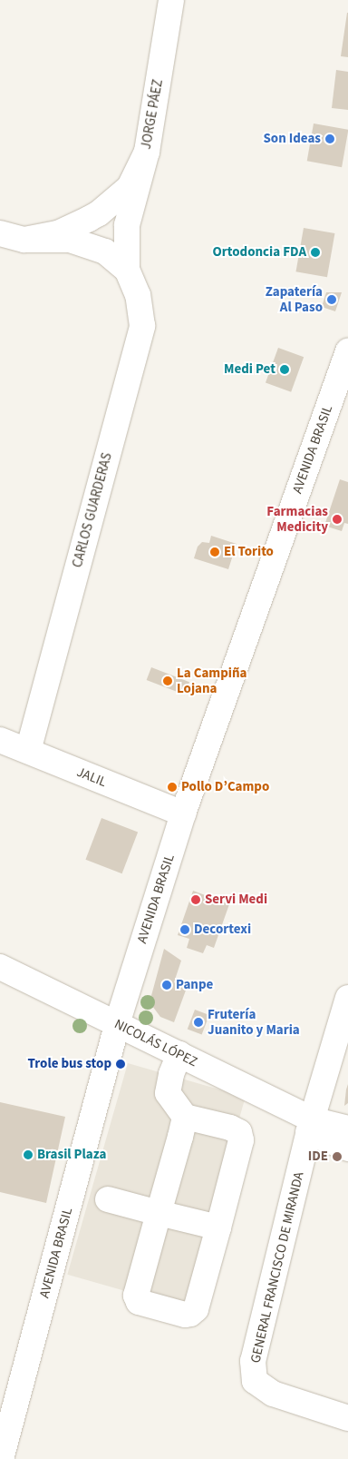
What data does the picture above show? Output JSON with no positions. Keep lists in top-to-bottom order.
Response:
{
  "streets": {
    "street": [
      "JORGE PÁEZ",
      "AVENIDA BRASIL",
      "CARLOS GUARDERAS",
      "JALIL",
      "NICOLÁS LÓPEZ",
      "GENERAL FRANCISCO DE MIRANDA"
    ]
  },
  "crossings": [
    ["JORGE PÁEZ", "CARLOS GUARDERAS"],
    ["AVENIDA BRASIL", "JALIL"],
    ["AVENIDA BRASIL", "NICOLÁS LÓPEZ"],
    ["CARLOS GUARDERAS", "JALIL"],
    ["NICOLÁS LÓPEZ", "GENERAL FRANCISCO DE MIRANDA"]
  ],
  "places": [
    "Son Ideas",
    "Ortodoncia FDA",
    "Zapatería Al Paso",
    "Medi Pet",
    "Farmacias Medicity",
    "El Torito",
    "La Campiña Lojana",
    "Pollo D’Campo",
    "Servi Medi",
    "Decortexi",
    "Panpe",
    "Frutería Juanito y Maria",
    "Trole bus stop",
    "Brasil Plaza",
    "IDE"
  ]
}
